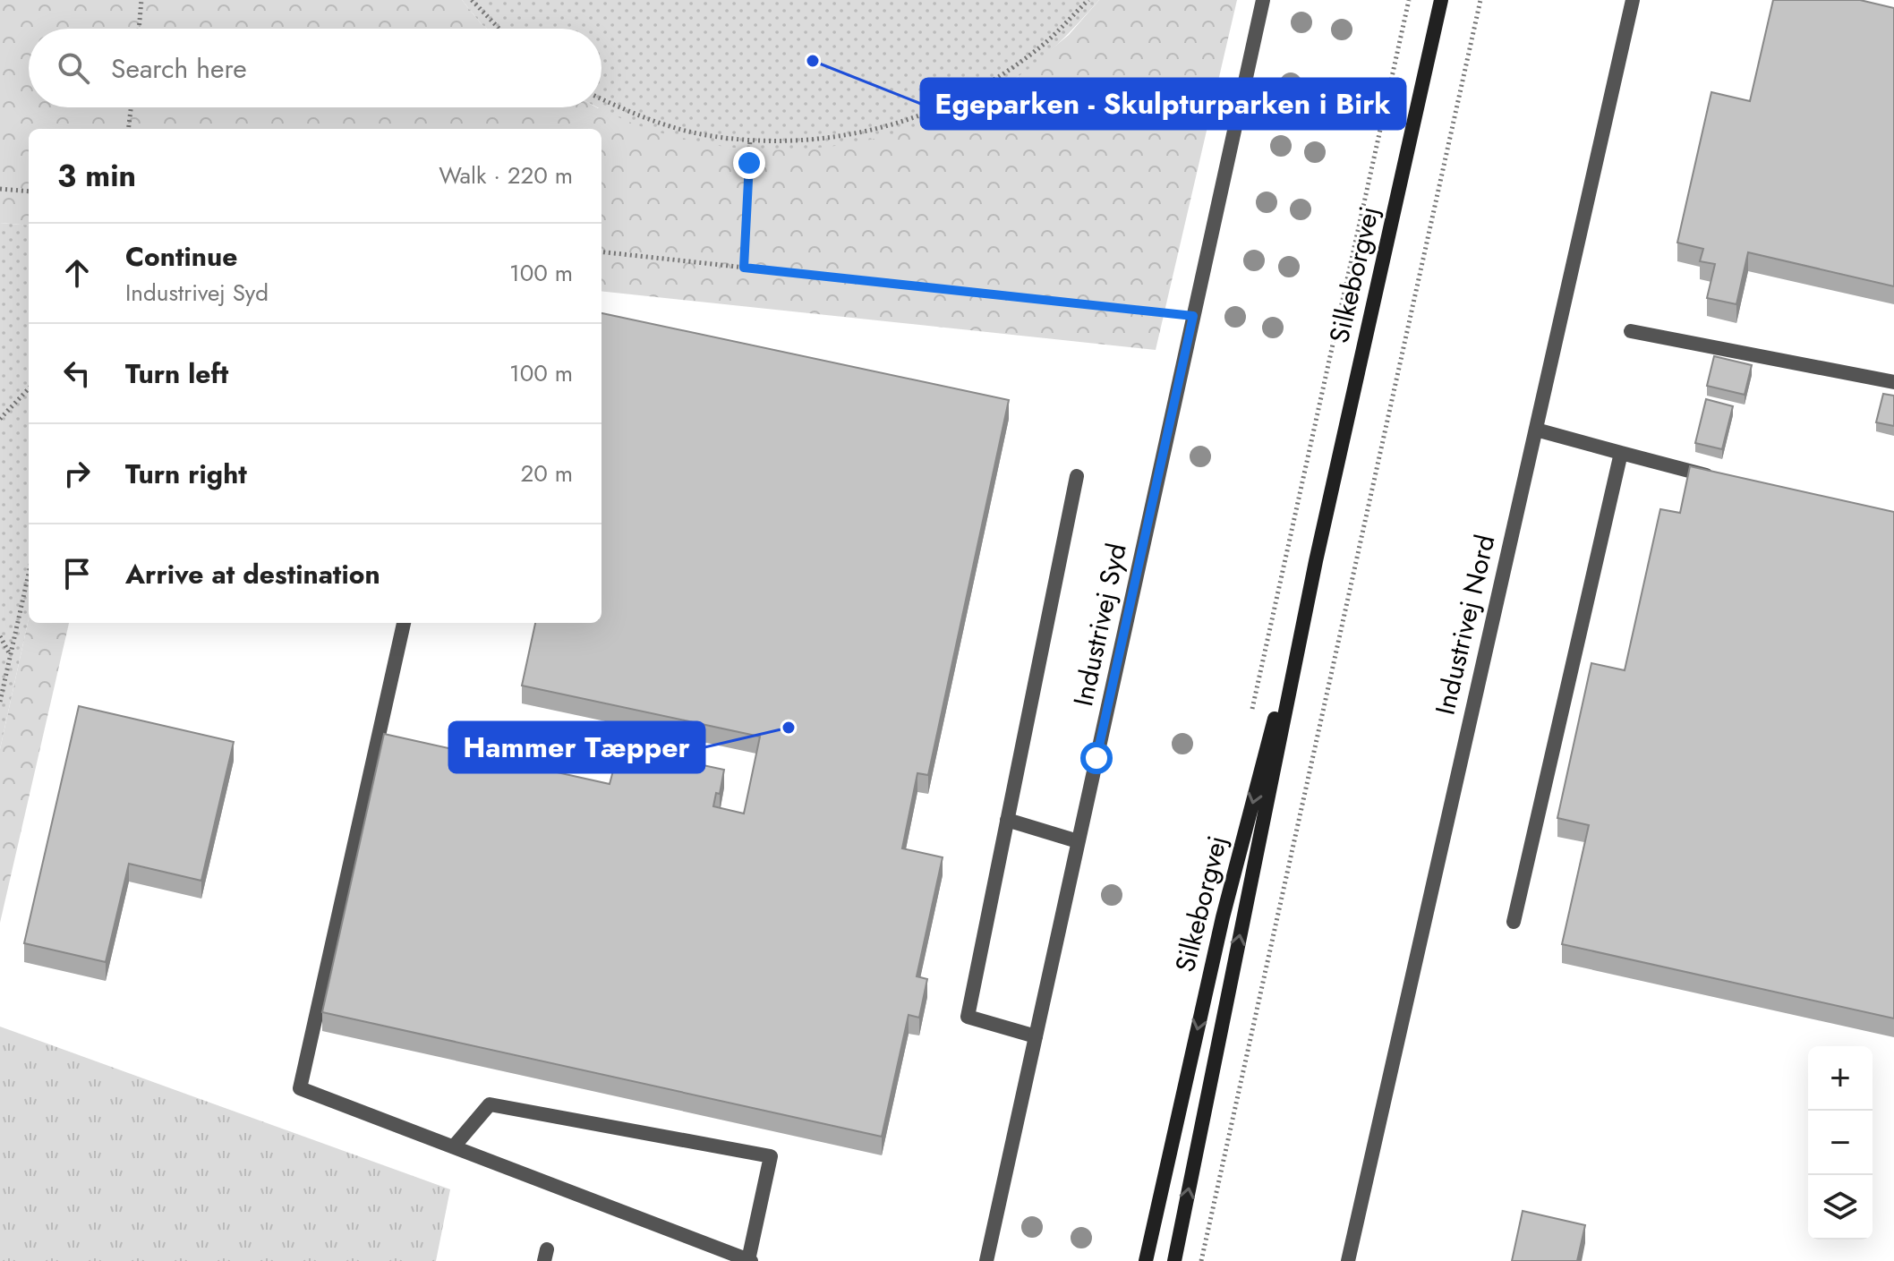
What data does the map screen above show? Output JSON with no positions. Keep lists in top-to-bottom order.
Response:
{
  "streets": {
    "main road": ["Silkeborgvej"],
    "street": ["Industrivej Syd", "Industrivej Nord"]
  },
  "places": ["Egeparken - Skulpturparken i Birk", "Hammer Tæpper"],
  "page": {
    "search": "Search here",
    "heading": ["3 min", "Walk · 220 m"],
    "list": [
      ["Continue", "Industrivej Syd", "100 m"],
      ["Turn left", "100 m"],
      ["Turn right", "20 m"],
      "Arrive at destination"
    ],
    "map_buttons": ["+", "−"]
  }
}
